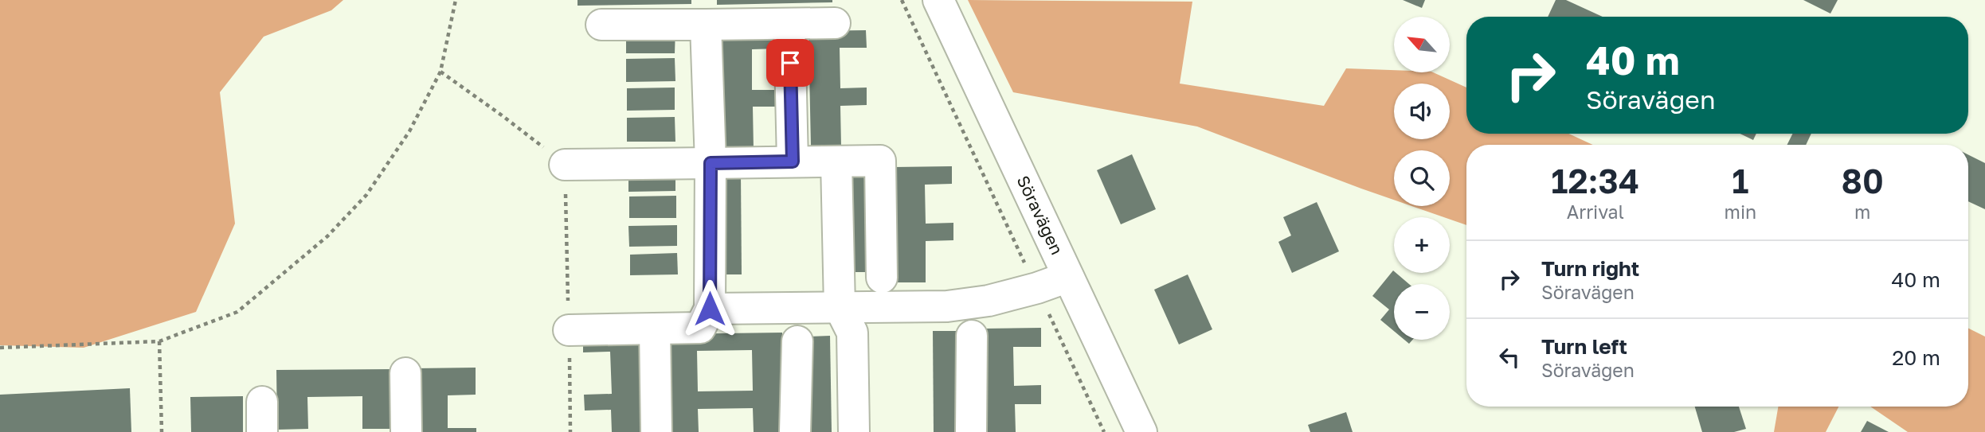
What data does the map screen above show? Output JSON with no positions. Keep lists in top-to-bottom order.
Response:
{
  "streets": {
    "street": ["Söravägen"]
  },
  "north": "top left",
  "page": {
    "map_buttons": ["+", "−"],
    "turn": ["40 m", "Söravägen"],
    "eta": [
      "12:34",
      "Arrival",
      "1",
      "min",
      "80",
      "m"
    ],
    "list": [
      {
        "name": "Turn right",
        "note": "Söravägen",
        "value": "40 m"
      },
      {
        "name": "Turn left",
        "note": "Söravägen",
        "value": "20 m"
      }
    ]
  }
}
